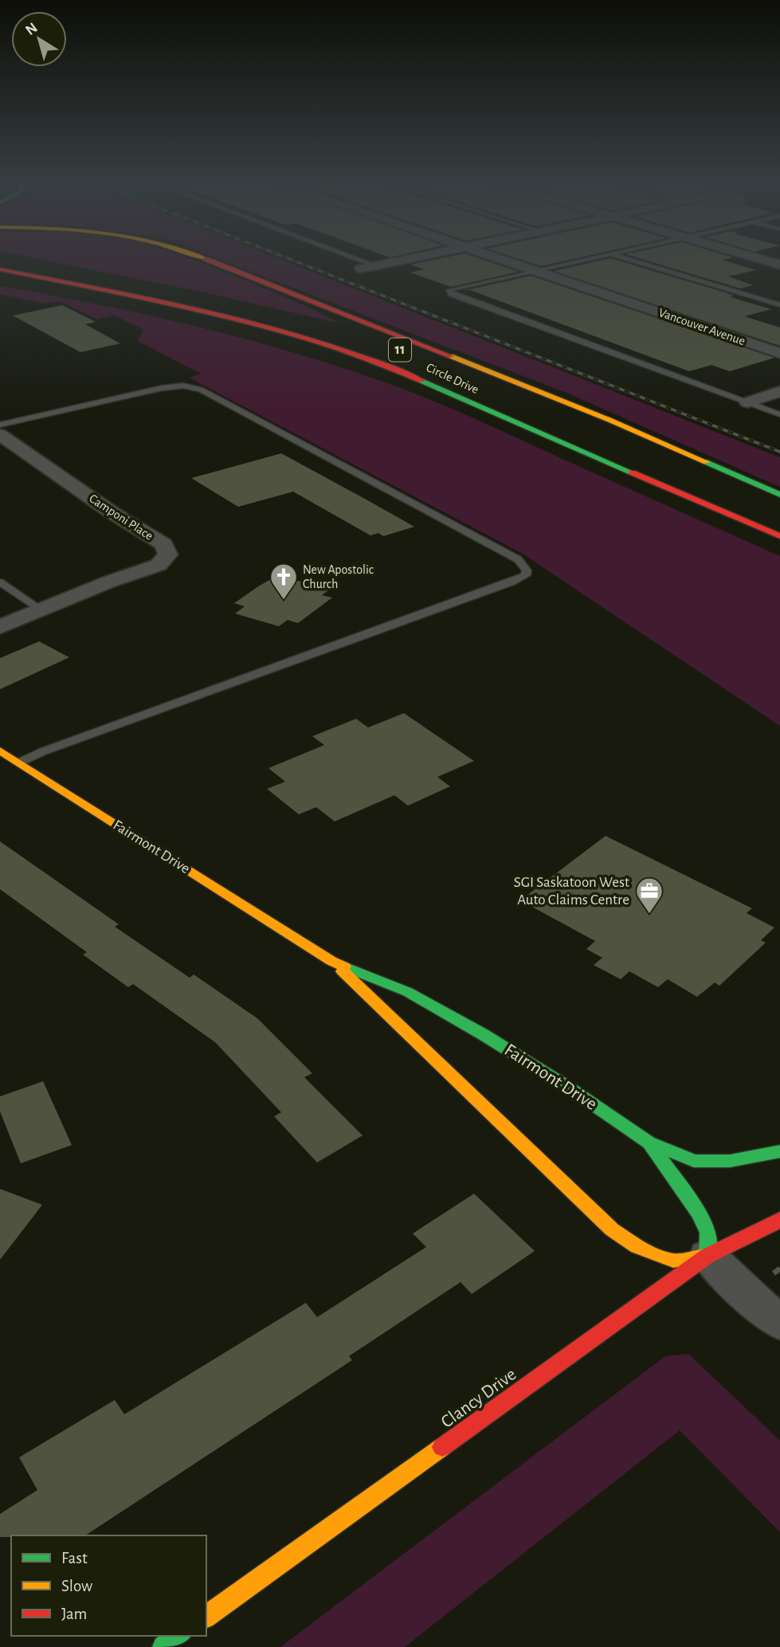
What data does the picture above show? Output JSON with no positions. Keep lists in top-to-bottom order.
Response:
{
  "streets": {
    "main road": [
      "11",
      "Circle Drive",
      "Fairmont Drive",
      "Clancy Drive"
    ],
    "street": ["Vancouver Avenue", "Camponi Place"]
  },
  "crossings": [
    ["Fairmont Drive", "Clancy Drive"]
  ],
  "places": {
    "church": ["New Apostolic Church"],
    "office": ["SGI Saskatoon West Auto Claims Centre"]
  },
  "legend": ["Fast", "Slow", "Jam"],
  "north": "top left"
}
